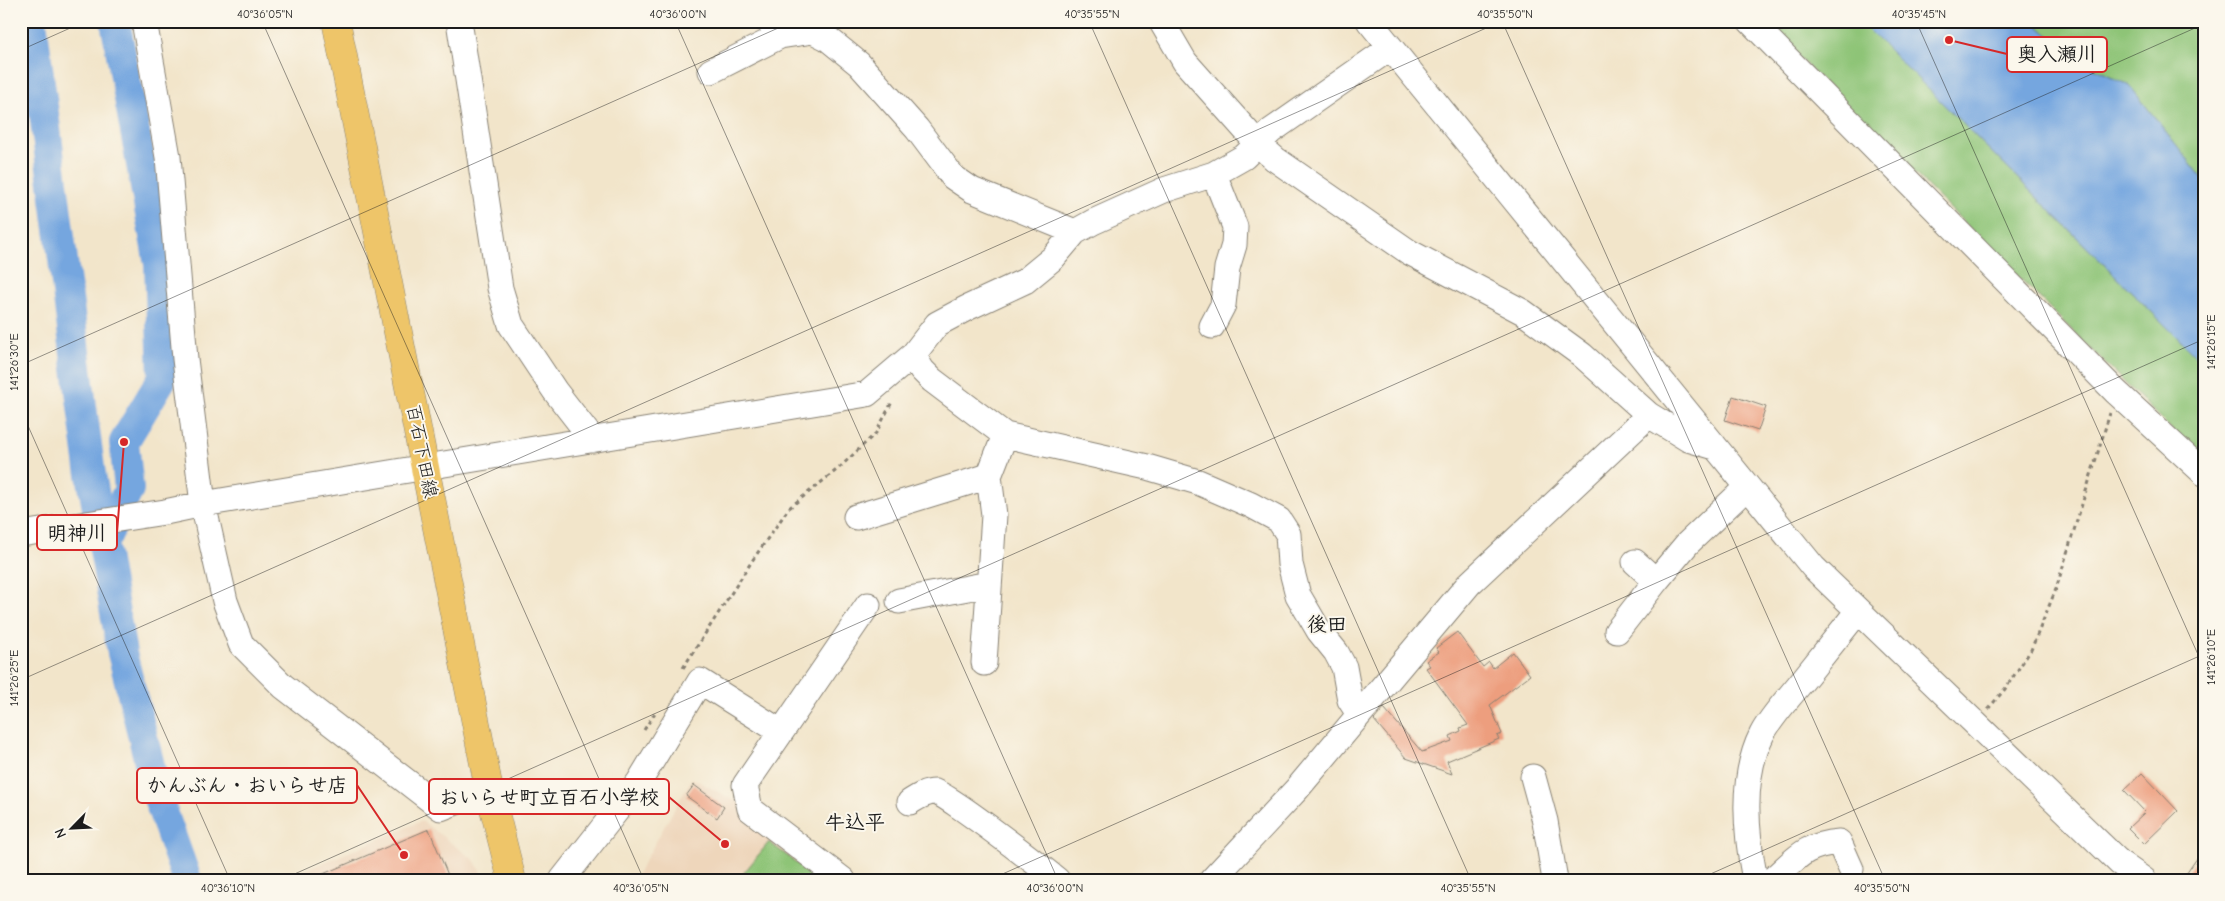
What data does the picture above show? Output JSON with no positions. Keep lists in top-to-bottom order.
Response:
{
  "streets": {
    "main road": ["百石下田線"]
  },
  "districts": ["後田", "牛込平"],
  "places": [
    "奥入瀬川",
    "明神川",
    "おいらせ町立百石小学校",
    "かんぶん・おいらせ店"
  ],
  "north": "bottom left",
  "coordinates": [
    "40°36'05\"N",
    "40°36'00\"N",
    "40°35'55\"N",
    "40°35'50\"N",
    "40°35'45\"N",
    "141°26'15\"E",
    "141°26'30\"E",
    "141°26'10\"E",
    "141°26'25\"E",
    "40°36'10\"N"
  ]
}
